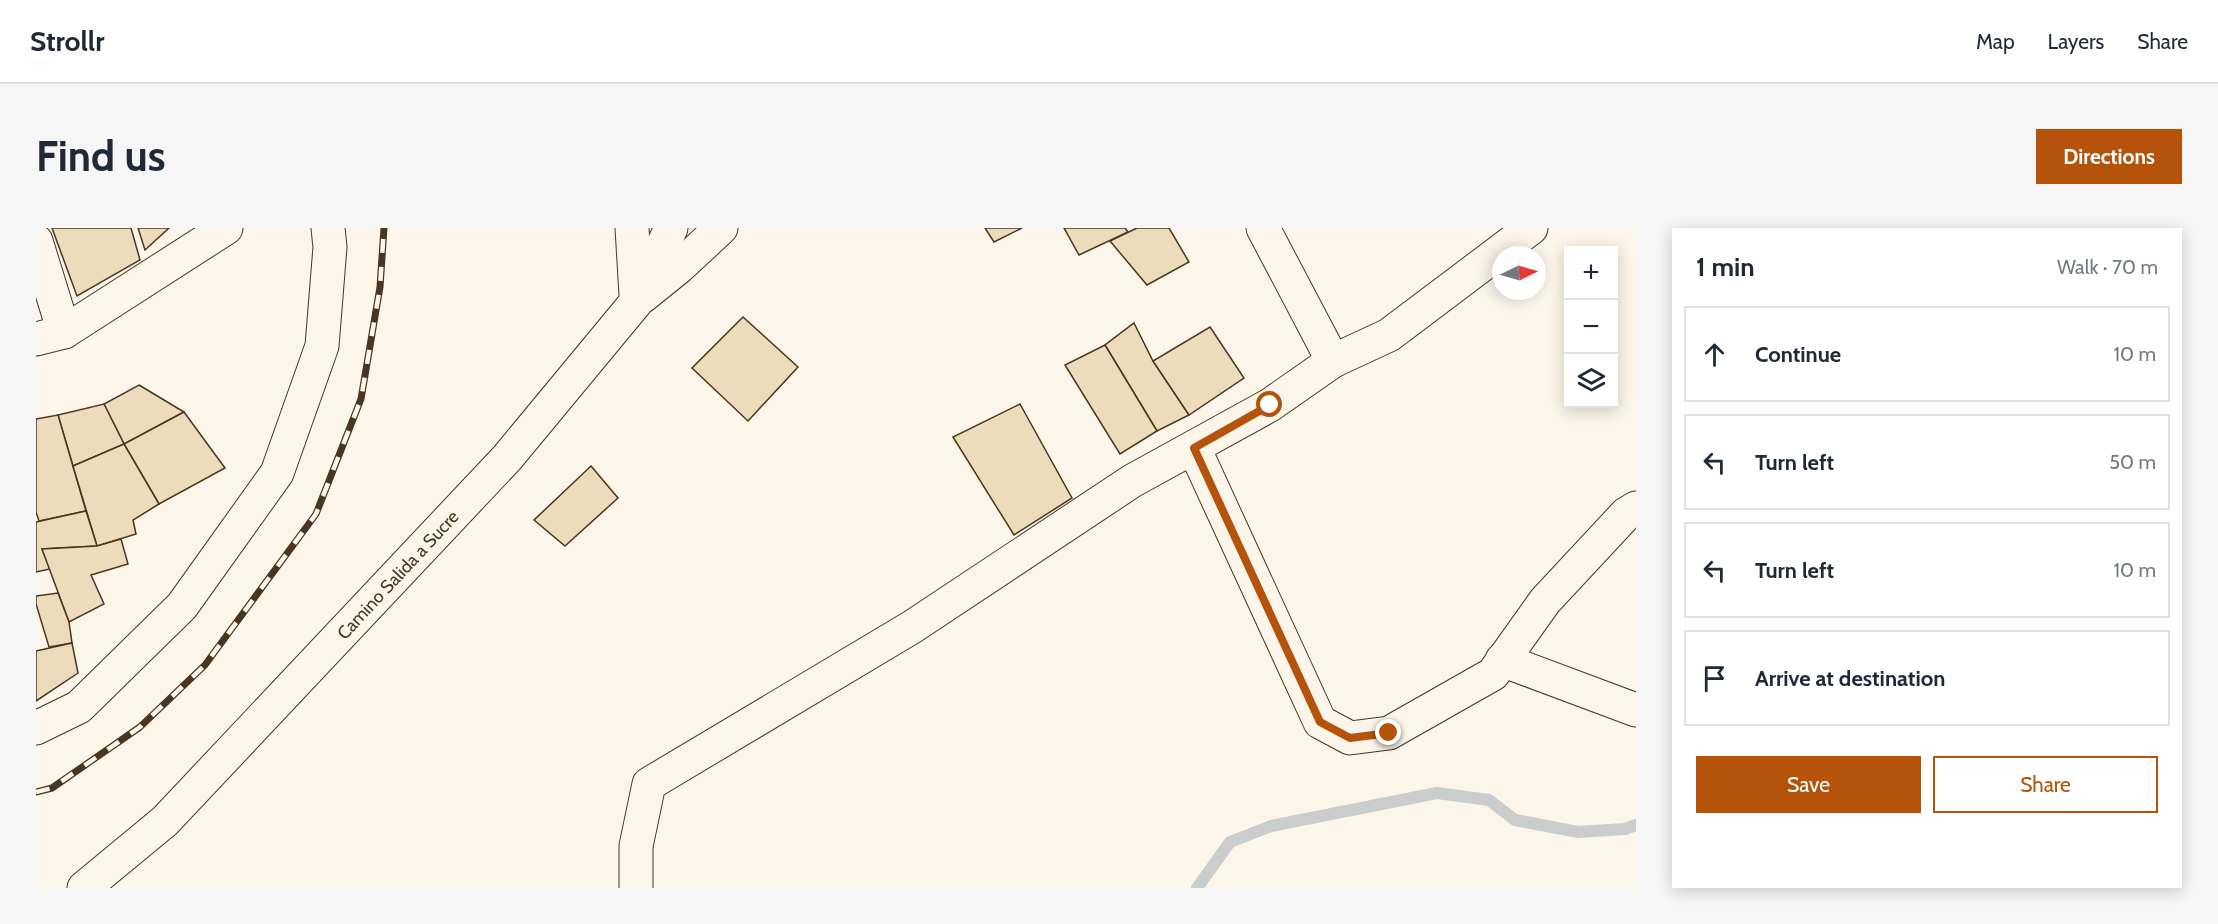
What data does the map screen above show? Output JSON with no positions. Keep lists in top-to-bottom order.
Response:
{
  "streets": {
    "street": ["Camino Salida a Sucre"]
  },
  "north": "right",
  "page": {
    "header": "Strollr",
    "nav": ["Map", "Layers", "Share"],
    "buttons": [
      "Directions",
      ["Save", "Share"]
    ],
    "title": "Find us",
    "heading": ["1 min", "Walk · 70 m"],
    "map_buttons": ["+", "−"],
    "list": [
      ["Continue", "10 m"],
      ["Turn left", "50 m"],
      ["Turn left", "10 m"],
      "Arrive at destination"
    ]
  }
}
